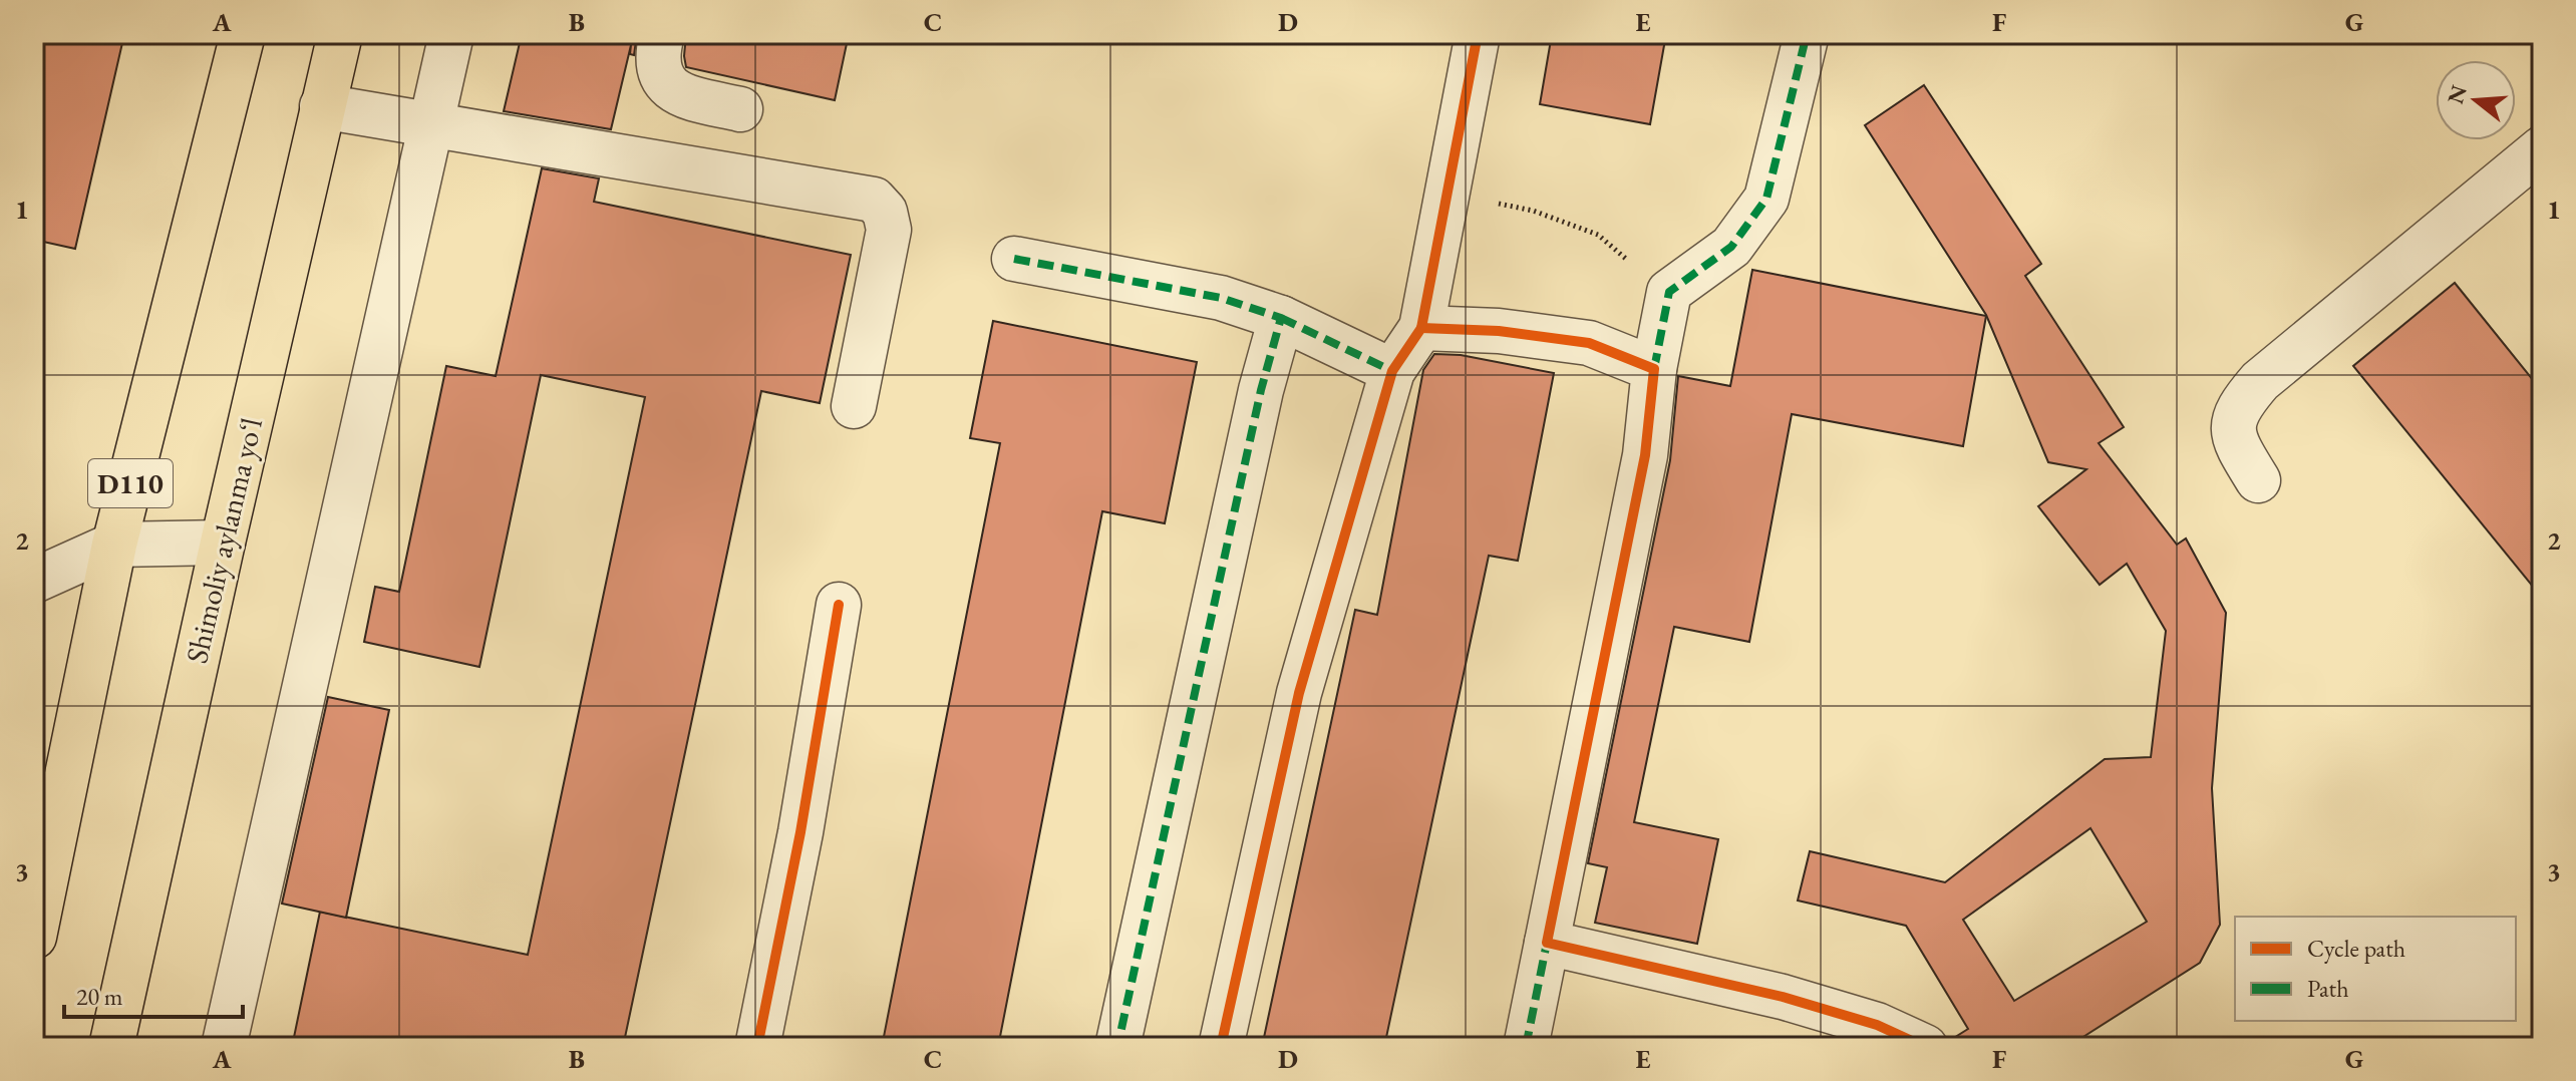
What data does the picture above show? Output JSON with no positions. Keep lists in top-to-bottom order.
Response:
{
  "streets": {
    "main road": ["D110", "Shimoliy aylanma yoʻl"]
  },
  "legend": ["Cycle path", "Path"],
  "scale_bar": "20 m",
  "north": "left",
  "grid": {
    "columns": [
      "A",
      "B",
      "C",
      "D",
      "E",
      "F",
      "G"
    ],
    "rows": ["1", "2", "3"]
  }
}
